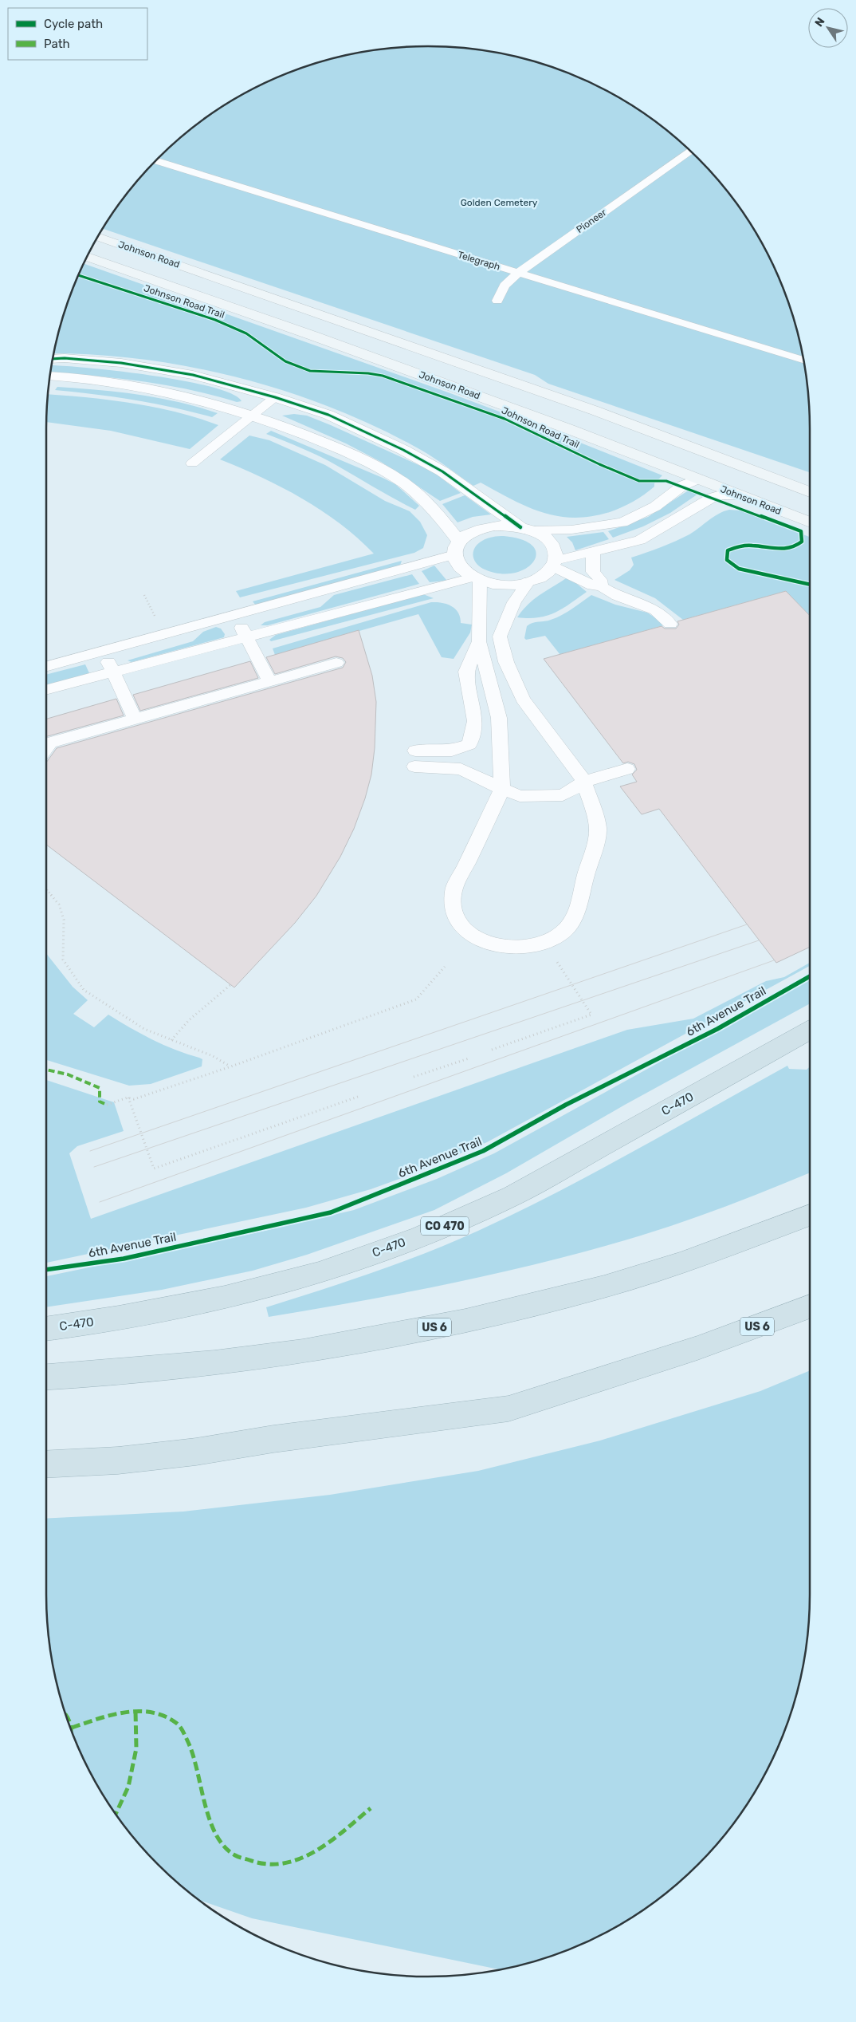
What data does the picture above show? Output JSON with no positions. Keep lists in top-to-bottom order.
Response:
{
  "streets": {
    "highway": ["C-470", "CO 470", "US 6"],
    "main road": ["Johnson Road"],
    "lane": ["Pioneer", "Telegraph"],
    "cycle path": ["Johnson Road Trail", "6th Avenue Trail"]
  },
  "crossings": [
    ["Pioneer", "Telegraph"]
  ],
  "parks": ["Golden Cemetery"],
  "legend": ["Cycle path", "Path"],
  "north": "top left"
}
